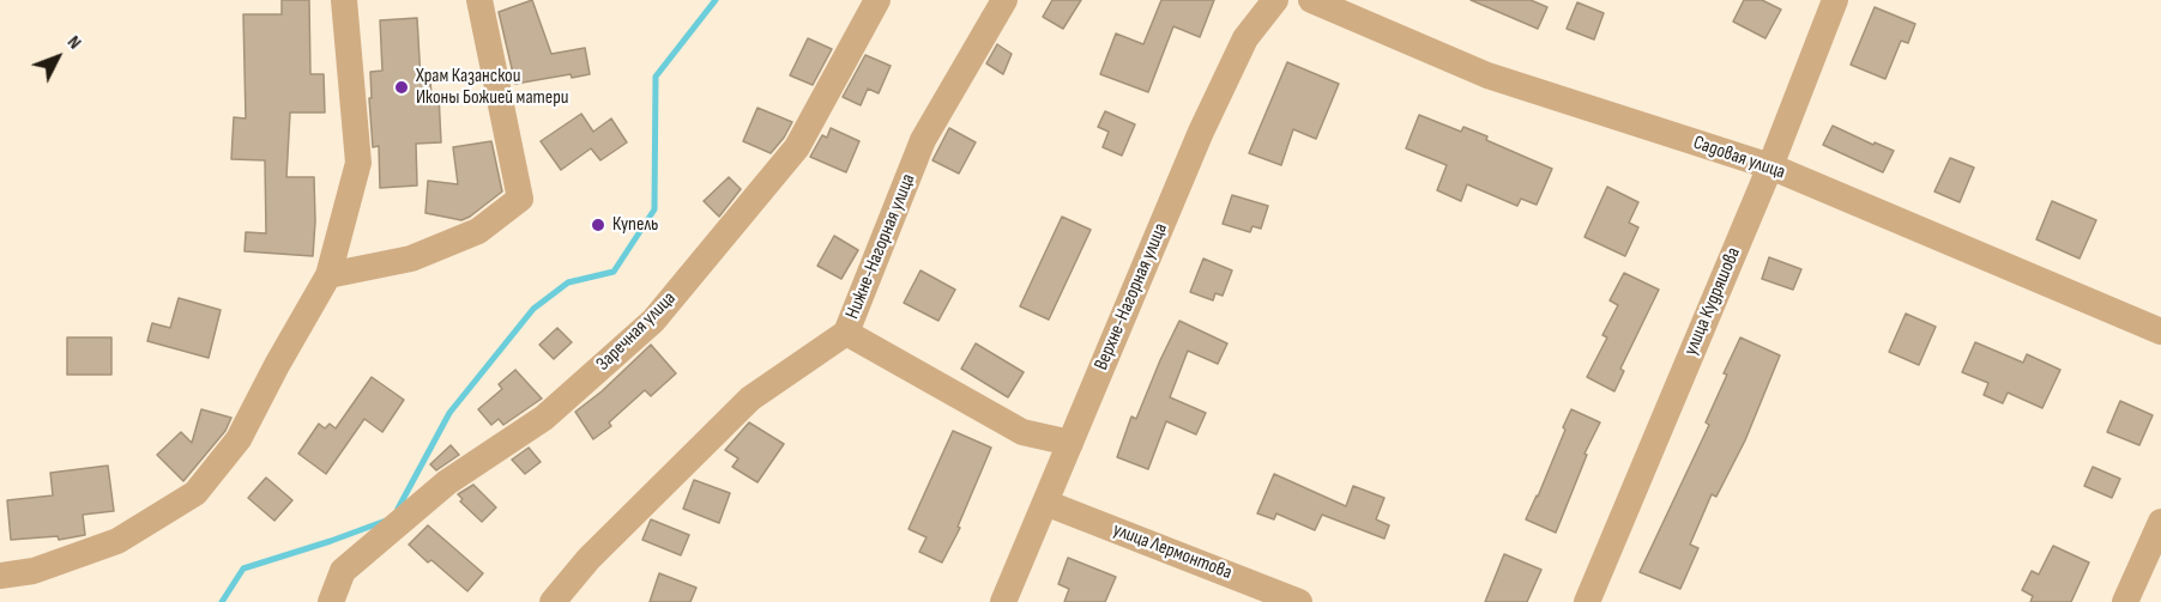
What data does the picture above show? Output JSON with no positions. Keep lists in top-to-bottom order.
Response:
{
  "streets": {
    "street": [
      "Садовая улица",
      "Нижне-Нагорная улица",
      "Верхне-Нагорная улица",
      "улица Кудряшова",
      "Заречная улица",
      "улица Лермонтова"
    ]
  },
  "crossings": [
    ["Садовая улица", "улица Кудряшова"],
    ["Верхне-Нагорная улица", "улица Лермонтова"]
  ],
  "places": ["Храм Казанскои Иконы Божией матери", "Купель"],
  "north": "top right"
}
